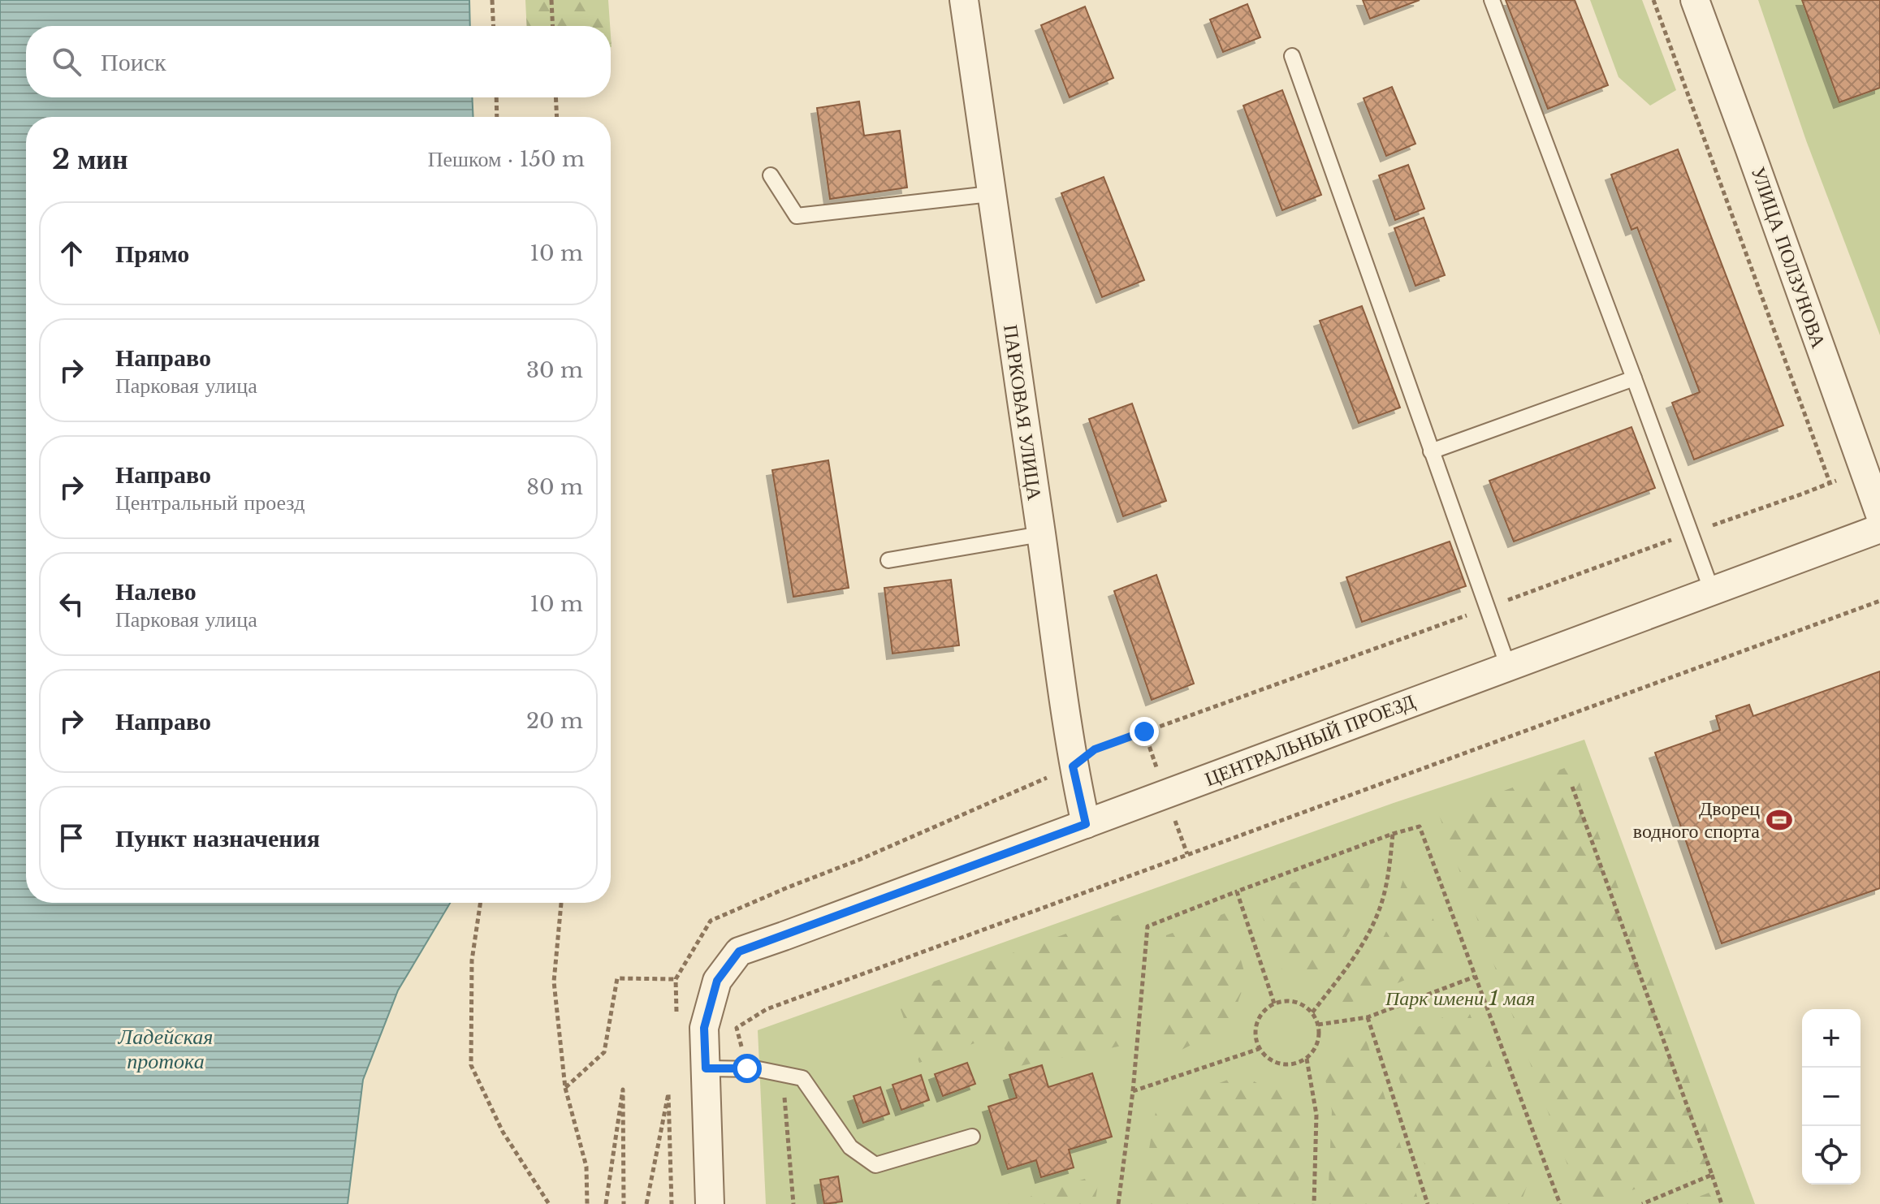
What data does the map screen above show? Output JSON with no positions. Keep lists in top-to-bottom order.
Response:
{
  "streets": {
    "street": ["УЛИЦА ПОЛЗУНОВА", "ПАРКОВАЯ УЛИЦА", "ЦЕНТРАЛЬНЫЙ ПРОЕЗД"]
  },
  "crossings": [
    ["ПАРКОВАЯ УЛИЦА", "ЦЕНТРАЛЬНЫЙ ПРОЕЗД"]
  ],
  "water": ["Ладейская протока"],
  "parks": ["Парк имени 1 мая"],
  "places": {
    "sports": ["Дворец водного спорта"]
  },
  "page": {
    "search": "Поиск",
    "heading": ["2 мин", "Пешком · 150 m"],
    "list": [
      ["Прямо", "10 m"],
      ["Направо", "Парковая улица", "30 m"],
      ["Направо", "Центральный проезд", "80 m"],
      ["Налево", "Парковая улица", "10 m"],
      ["Направо", "20 m"],
      "Пункт назначения"
    ],
    "map_buttons": ["+", "−"]
  }
}
